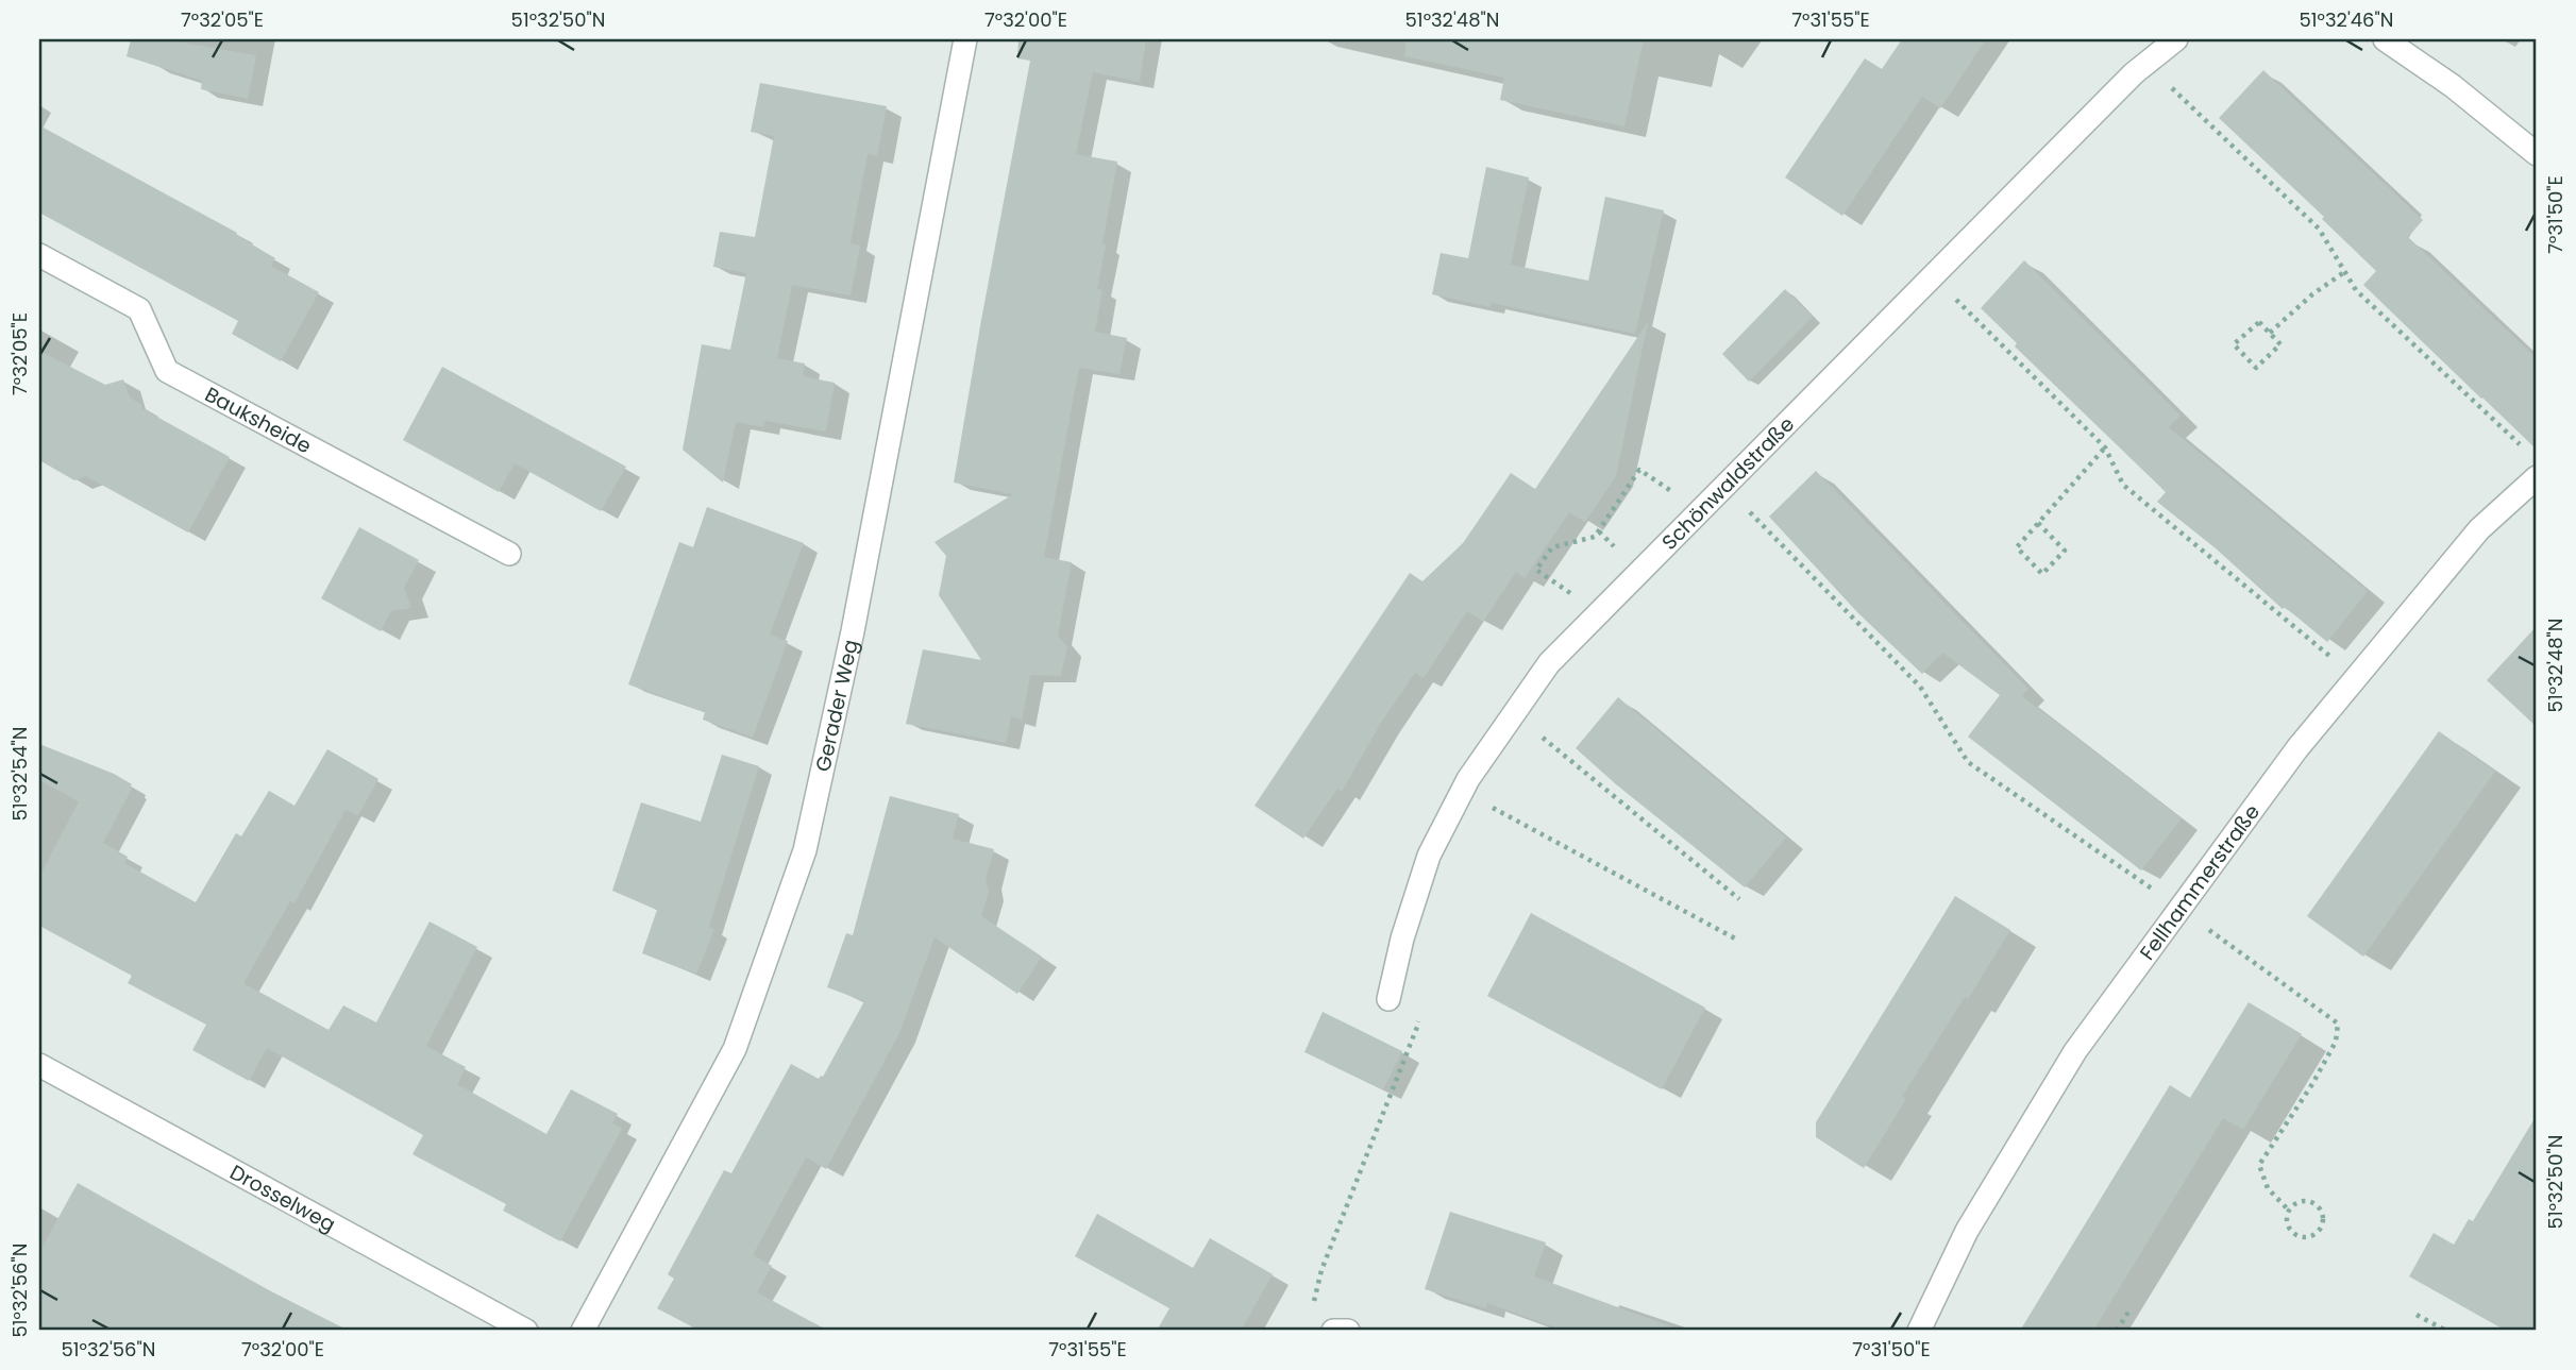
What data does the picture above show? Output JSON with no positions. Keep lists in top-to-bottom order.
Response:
{
  "streets": {
    "street": [
      "Bauksheide",
      "Schönwaldstraße",
      "Gerader Weg",
      "Fellhammerstraße",
      "Drosselweg"
    ]
  },
  "coordinates": [
    "7°32'05\"E",
    "51°32'50\"N",
    "7°32'00\"E",
    "51°32'48\"N",
    "7°31'55\"E",
    "51°32'46\"N",
    "7°31'50\"E",
    "51°32'54\"N",
    "51°32'56\"N"
  ]
}
